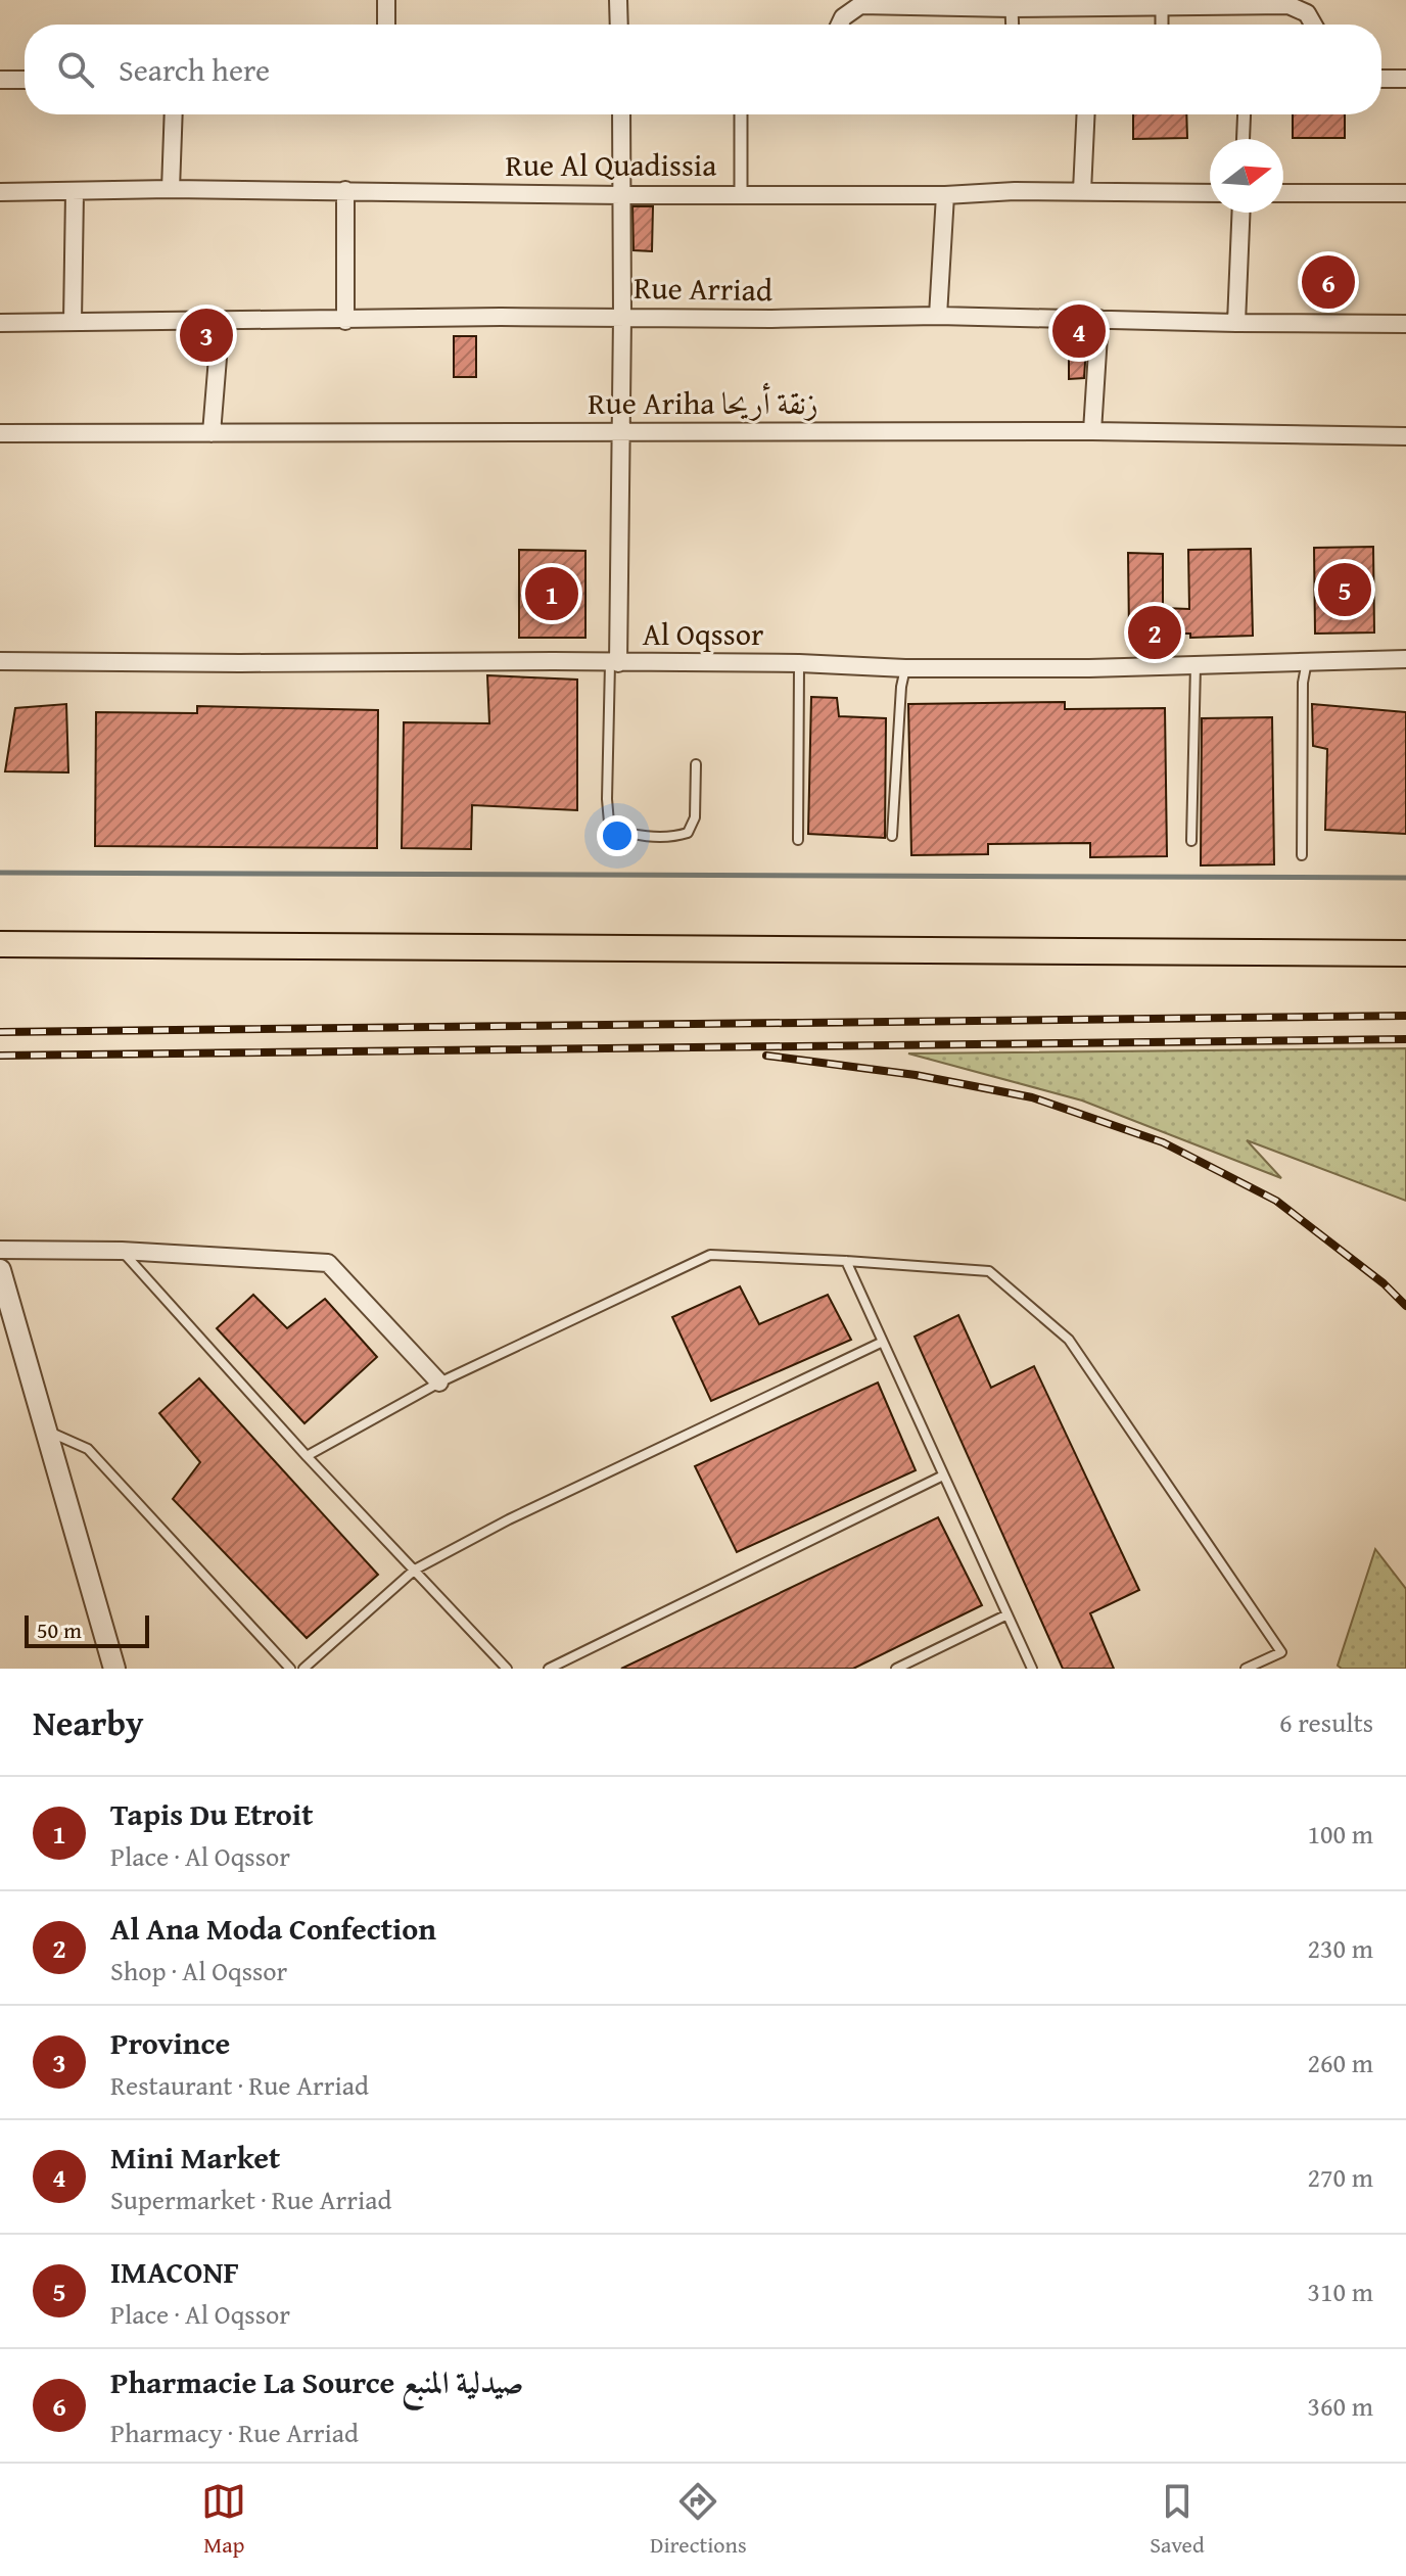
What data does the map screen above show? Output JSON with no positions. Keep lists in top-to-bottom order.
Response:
{
  "streets": {
    "street": [
      "Rue Al Quadissia",
      "Rue Arriad",
      "Rue Ariha زنقة أريحا",
      "Al Oqssor"
    ]
  },
  "scale_bar": "50 m",
  "north": "right",
  "page": {
    "search": "Search here",
    "pins": [
      "6",
      "4",
      "3",
      "5",
      "1",
      "2"
    ],
    "scale": "50 m",
    "heading": ["Nearby", "6 results"],
    "list": [
      {
        "mark": "1",
        "name": "Tapis Du Etroit",
        "note": "Place · Al Oqssor",
        "value": "100 m"
      },
      {
        "mark": "2",
        "name": "Al Ana Moda Confection",
        "note": "Shop · Al Oqssor",
        "value": "230 m"
      },
      {
        "mark": "3",
        "name": "Province",
        "note": "Restaurant · Rue Arriad",
        "value": "260 m"
      },
      {
        "mark": "4",
        "name": "Mini Market",
        "note": "Supermarket · Rue Arriad",
        "value": "270 m"
      },
      {
        "mark": "5",
        "name": "IMACONF",
        "note": "Place · Al Oqssor",
        "value": "310 m"
      },
      {
        "mark": "6",
        "name": "Pharmacie La Source صيدلية المنبع",
        "note": "Pharmacy · Rue Arriad",
        "value": "360 m"
      }
    ],
    "nav": ["Map", "Directions", "Saved"]
  }
}
